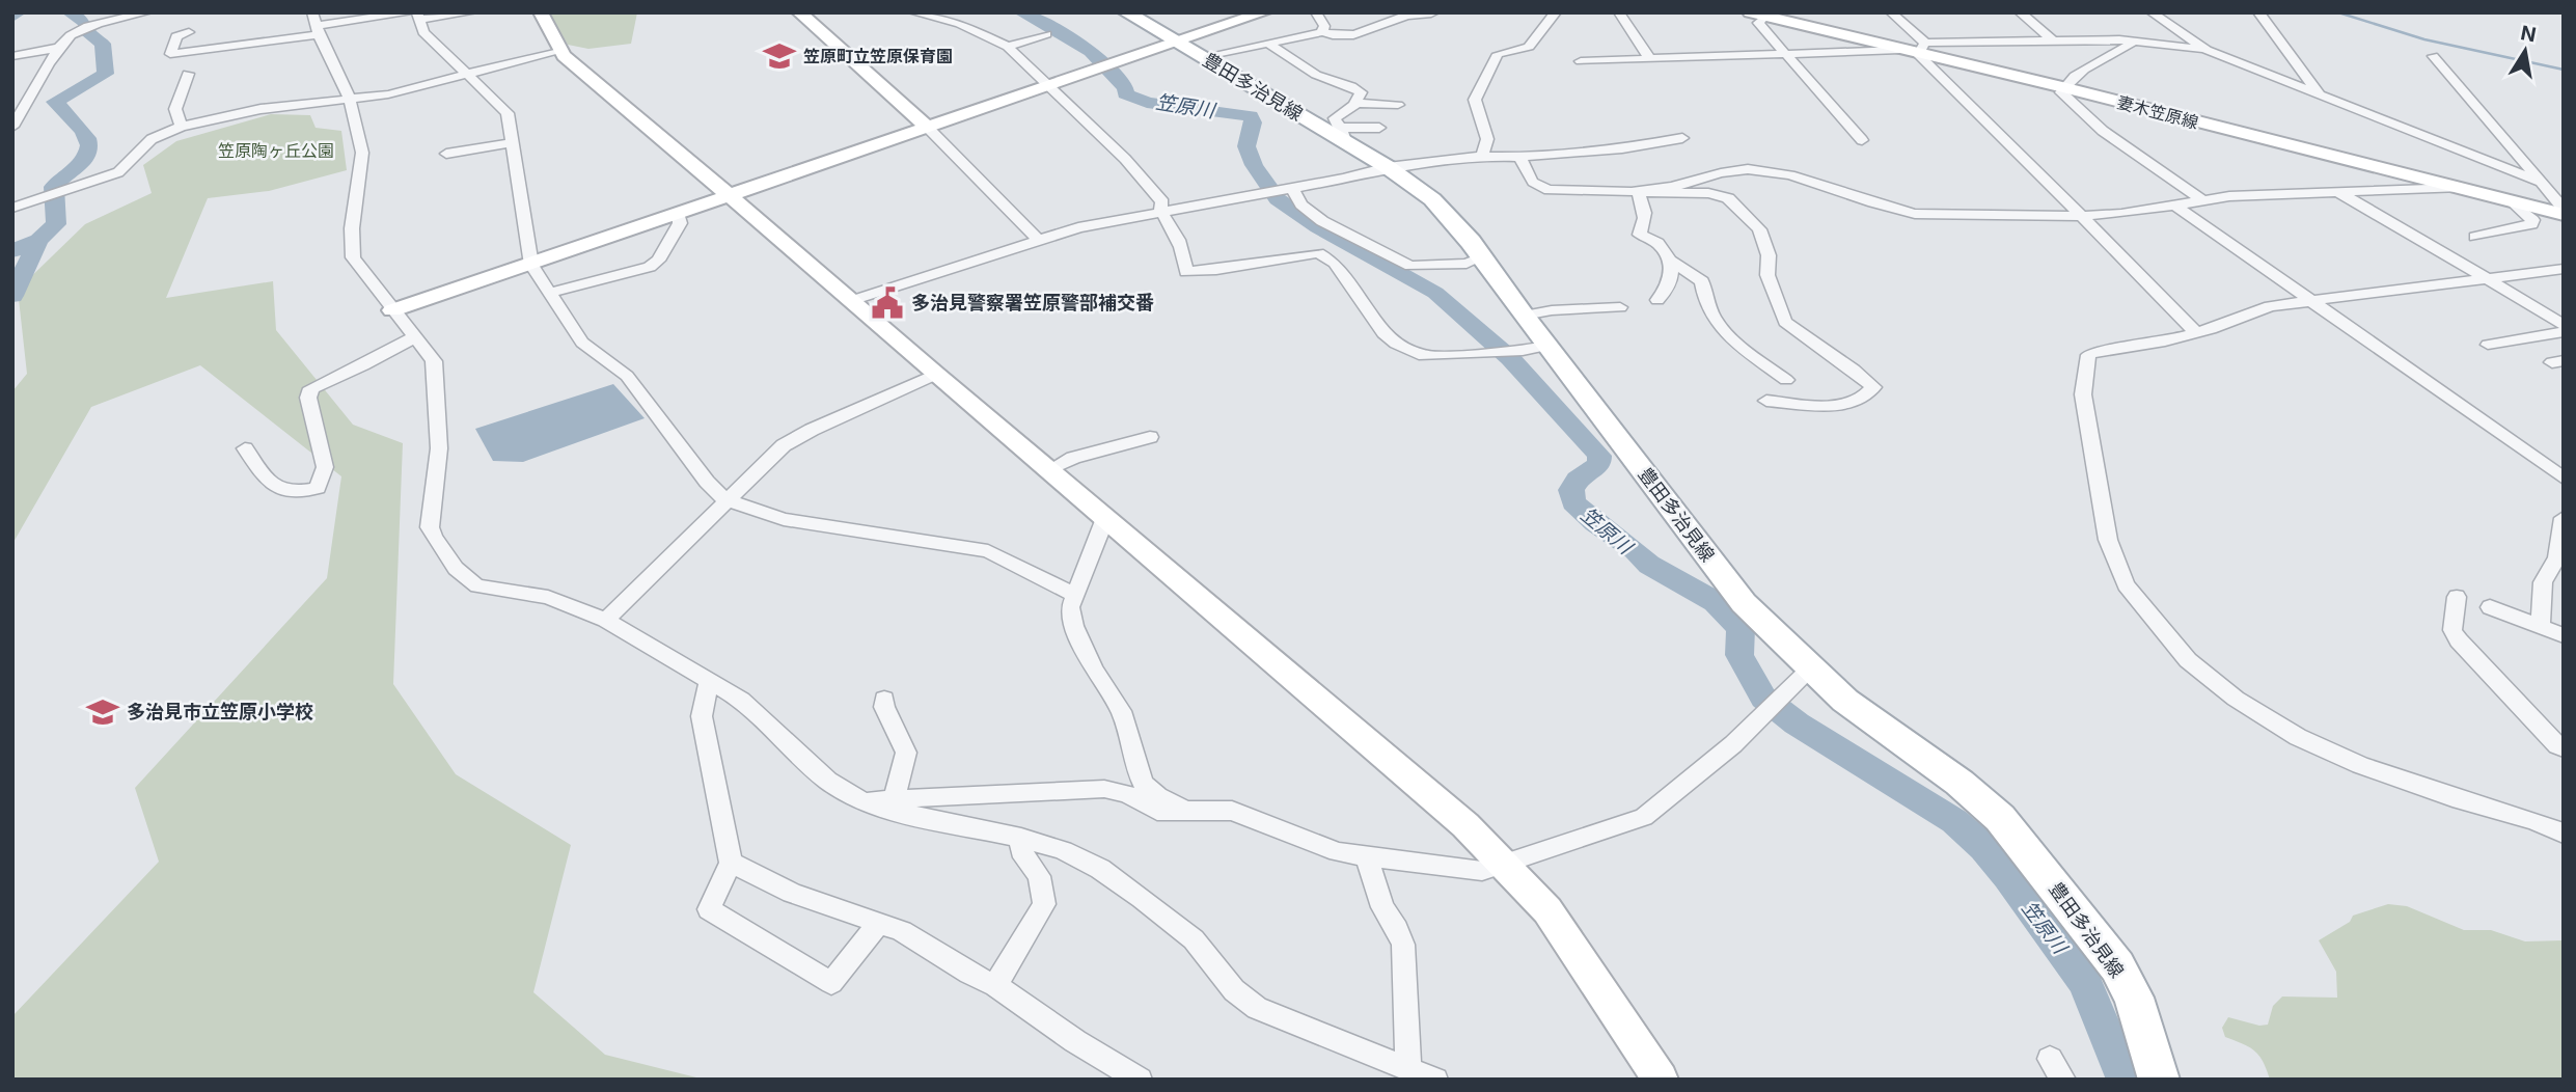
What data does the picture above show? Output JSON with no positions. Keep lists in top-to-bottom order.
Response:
{
  "streets": {
    "main road": ["豊田多治見線"],
    "street": ["妻木笠原線"]
  },
  "water": ["笠原川"],
  "parks": ["笠原陶ヶ丘公園"],
  "places": {
    "school or university": ["笠原町立笠原保育園", "多治見市立笠原小学校"],
    "public building": ["多治見警察署笠原警部補交番"]
  },
  "north": "top"
}
